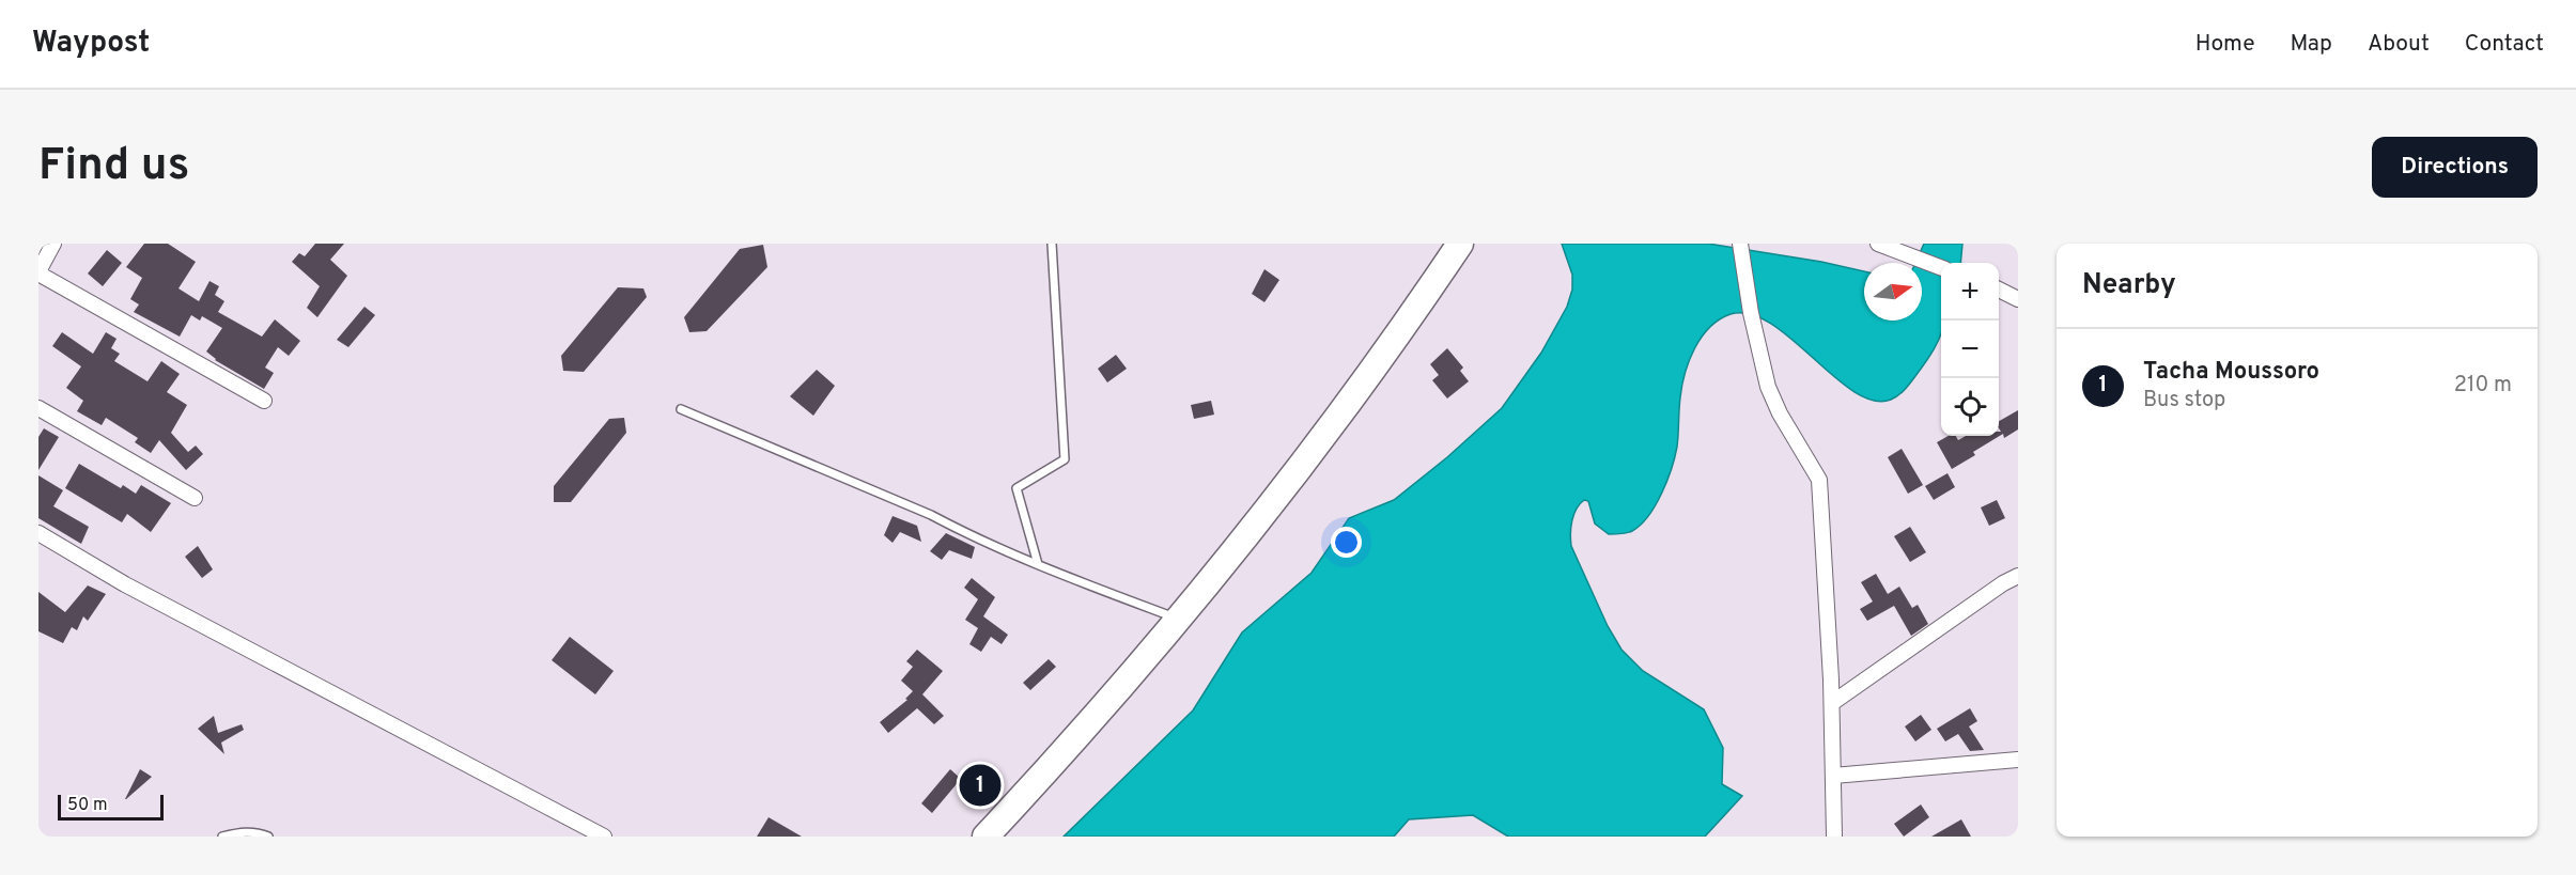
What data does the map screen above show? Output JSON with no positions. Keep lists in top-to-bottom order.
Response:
{
  "scale_bar": "50 m",
  "north": "right",
  "page": {
    "header": "Waypost",
    "nav": [
      "Home",
      "Map",
      "About",
      "Contact"
    ],
    "buttons": "Directions",
    "title": "Find us",
    "heading": "Nearby",
    "map_buttons": ["+", "−"],
    "list": [
      {
        "mark": "1",
        "name": "Tacha Moussoro",
        "note": "Bus stop",
        "value": "210 m"
      }
    ],
    "pins": "1",
    "scale": "50 m"
  }
}
